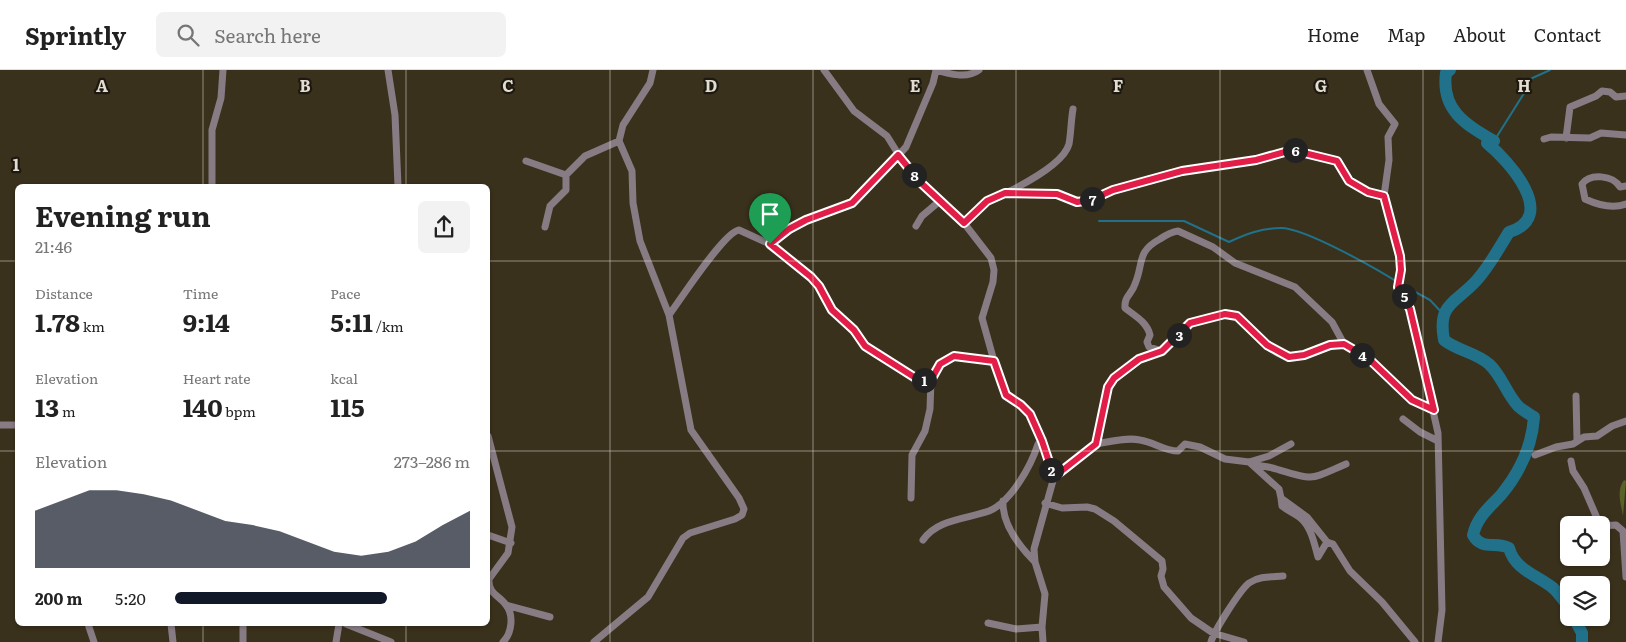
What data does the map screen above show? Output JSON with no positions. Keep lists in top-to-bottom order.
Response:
{
  "page": {
    "header": "Sprintly",
    "search": "Search here",
    "nav": [
      "Home",
      "Map",
      "About",
      "Contact"
    ],
    "pins": [
      "6",
      "8",
      "7",
      "5",
      "3",
      "4",
      "1",
      "2"
    ],
    "heading": ["Evening run", "21:46"],
    "stats": [
      ["Distance", "1.78 km"],
      ["Time", "9:14"],
      ["Pace", "5:11 /km"],
      ["Elevation", "13 m"],
      ["Heart rate", "140 bpm"],
      ["kcal", "115"]
    ],
    "chart": ["Elevation", "273–286 m"],
    "list": [
      {
        "name": "200 m",
        "note": "5:20"
      }
    ]
  },
  "grid": {
    "columns": [
      "A",
      "B",
      "C",
      "D",
      "E",
      "F",
      "G",
      "H"
    ],
    "rows": ["1"]
  }
}
